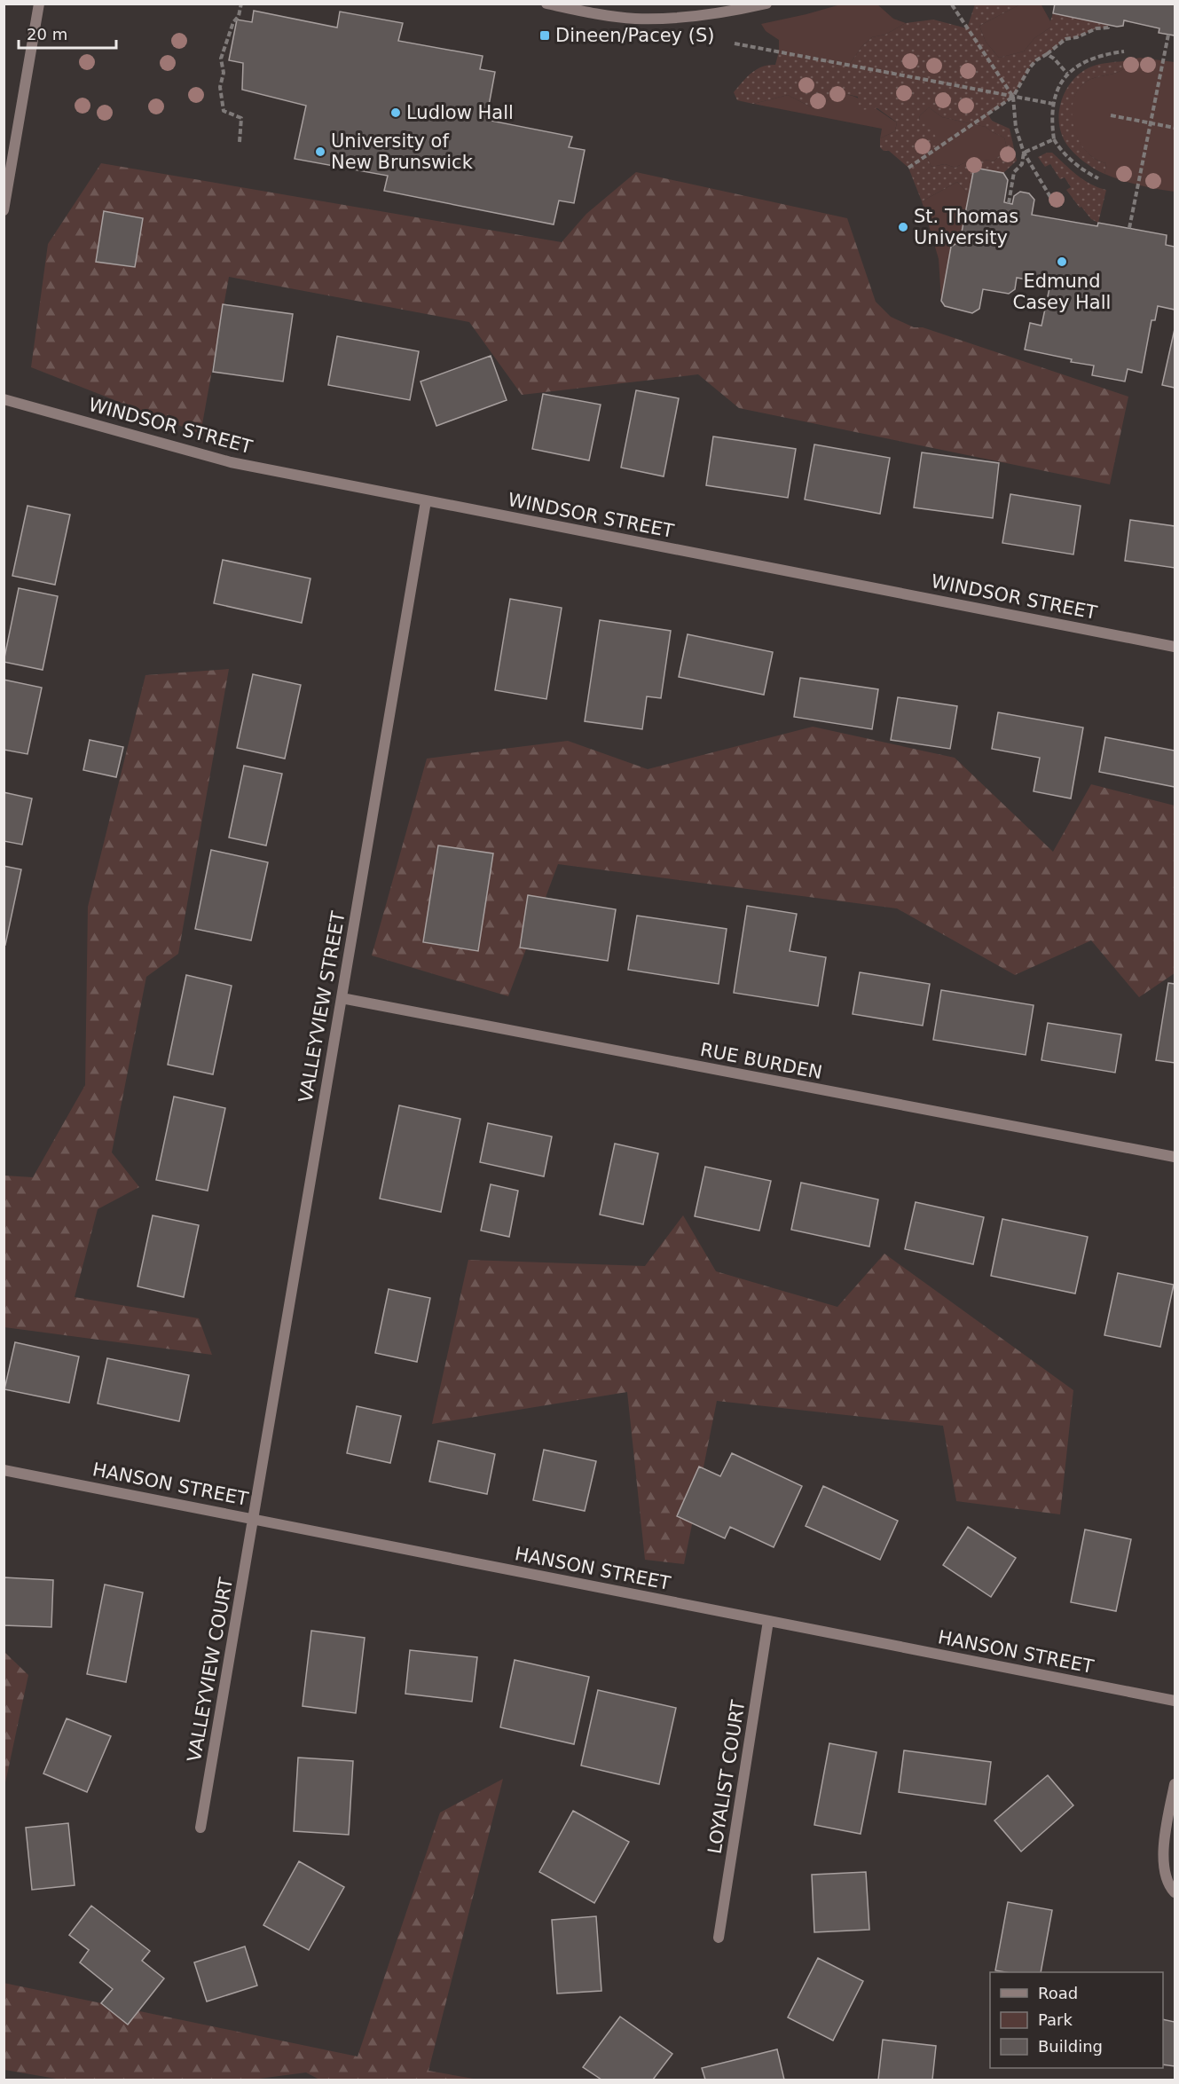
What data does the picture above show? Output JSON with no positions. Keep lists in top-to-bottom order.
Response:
{
  "streets": {
    "street": [
      "WINDSOR STREET",
      "VALLEYVIEW STREET",
      "RUE BURDEN",
      "HANSON STREET",
      "VALLEYVIEW COURT",
      "LOYALIST COURT"
    ]
  },
  "crossings": [
    ["WINDSOR STREET", "VALLEYVIEW STREET"],
    ["VALLEYVIEW STREET", "RUE BURDEN"],
    ["VALLEYVIEW STREET", "HANSON STREET"],
    ["VALLEYVIEW STREET", "VALLEYVIEW COURT"],
    ["HANSON STREET", "VALLEYVIEW COURT"],
    ["HANSON STREET", "LOYALIST COURT"]
  ],
  "places": {
    "transit": ["Dineen/Pacey (S)"],
    "other": [
      "Ludlow Hall",
      "University of New Brunswick",
      "St. Thomas University",
      "Edmund Casey Hall"
    ]
  },
  "legend": ["Road", "Park", "Building"],
  "scale_bar": "20 m"
}
